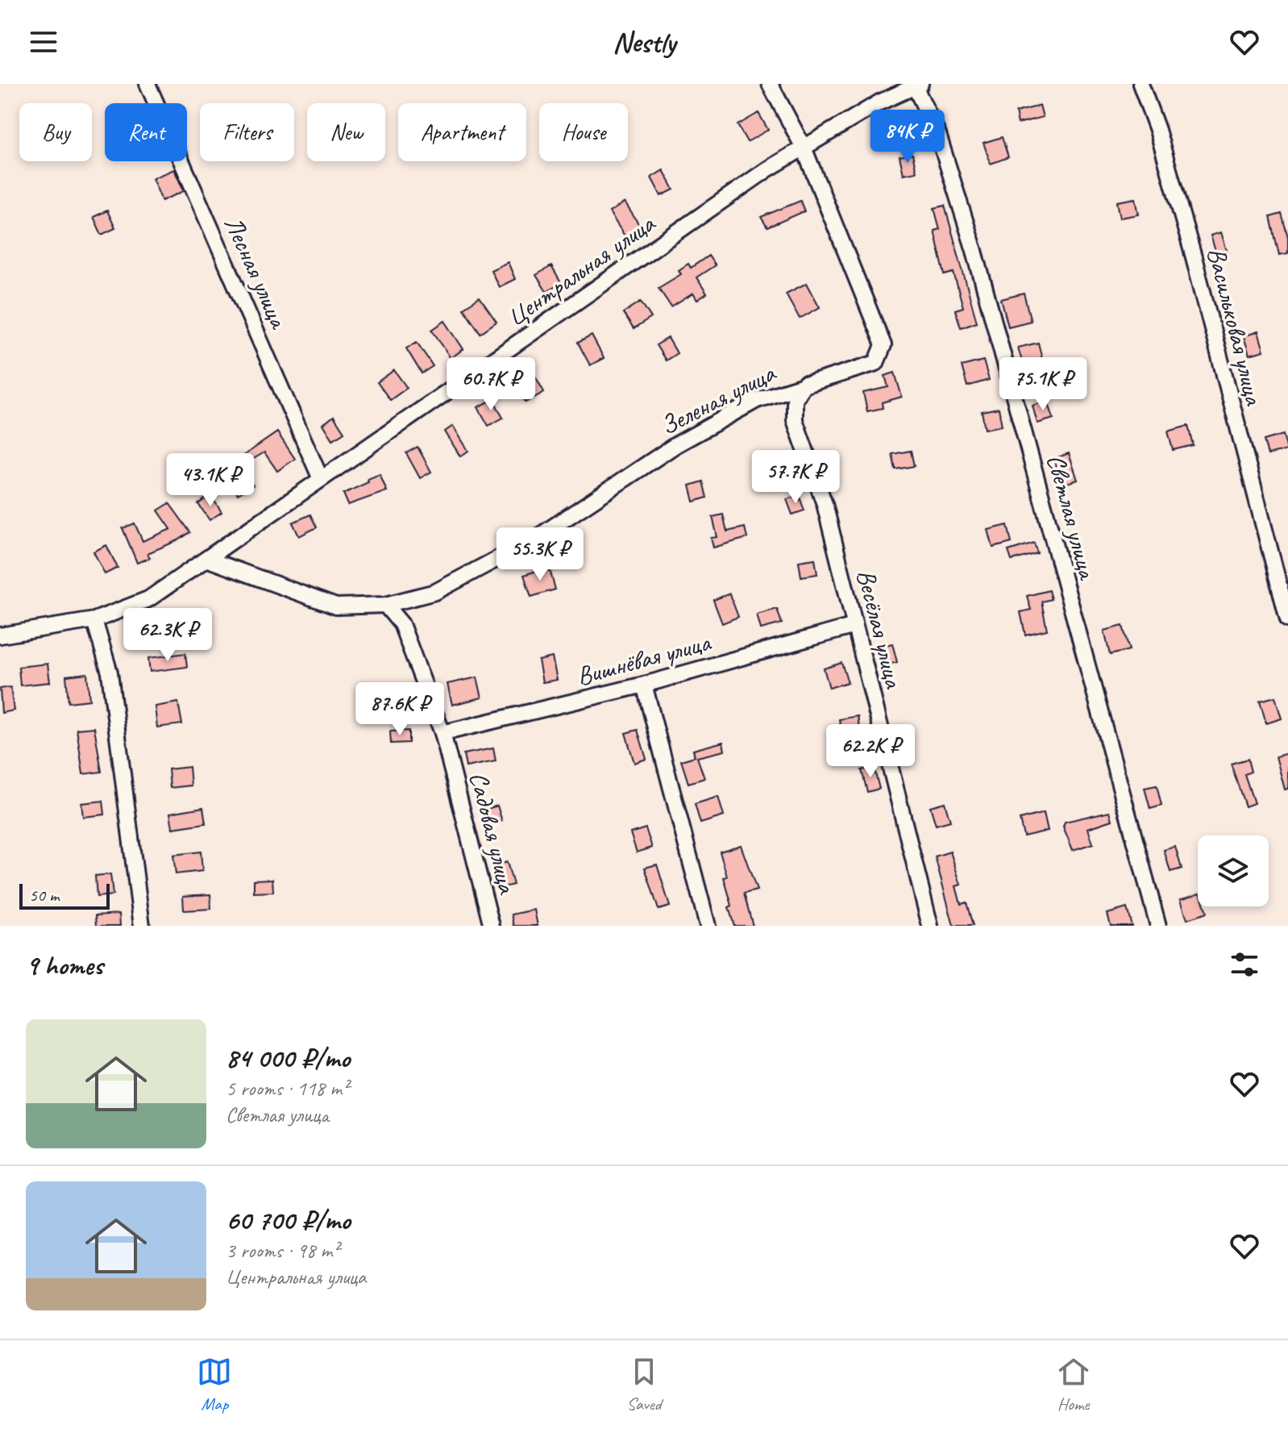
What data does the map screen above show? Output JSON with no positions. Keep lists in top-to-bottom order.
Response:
{
  "streets": {
    "street": [
      "Центральная улица",
      "Лесная улица",
      "Васильковая улица",
      "Зеленая улица",
      "Светлая улица",
      "Весёлая улица",
      "Вишнёвая улица",
      "Садовая улица"
    ]
  },
  "crossings": [
    ["Центральная улица", "Лесная улица"],
    ["Центральная улица", "Зеленая улица"],
    ["Центральная улица", "Светлая улица"],
    ["Зеленая улица", "Весёлая улица"],
    ["Зеленая улица", "Садовая улица"],
    ["Весёлая улица", "Вишнёвая улица"],
    ["Вишнёвая улица", "Садовая улица"]
  ],
  "scale_bar": "50 m",
  "page": {
    "header": "Nestly",
    "chip": [
      "Buy",
      "Rent",
      "Filters",
      "New",
      "Apartment",
      "House"
    ],
    "price": [
      "84K ₽",
      "60.7K ₽",
      "75.1K ₽",
      "57.7K ₽",
      "43.1K ₽",
      "55.3K ₽",
      "62.3K ₽",
      "87.6K ₽",
      "62.2K ₽"
    ],
    "scale": "50 m",
    "heading": "9 homes",
    "list": [
      {
        "name": "84 000 ₽/mo",
        "note": "5 rooms · 118 m² · Светлая улица"
      },
      {
        "name": "60 700 ₽/mo",
        "note": "3 rooms · 98 m² · Центральная улица"
      }
    ],
    "tabs": ["Map", "Saved", "Home"]
  }
}
